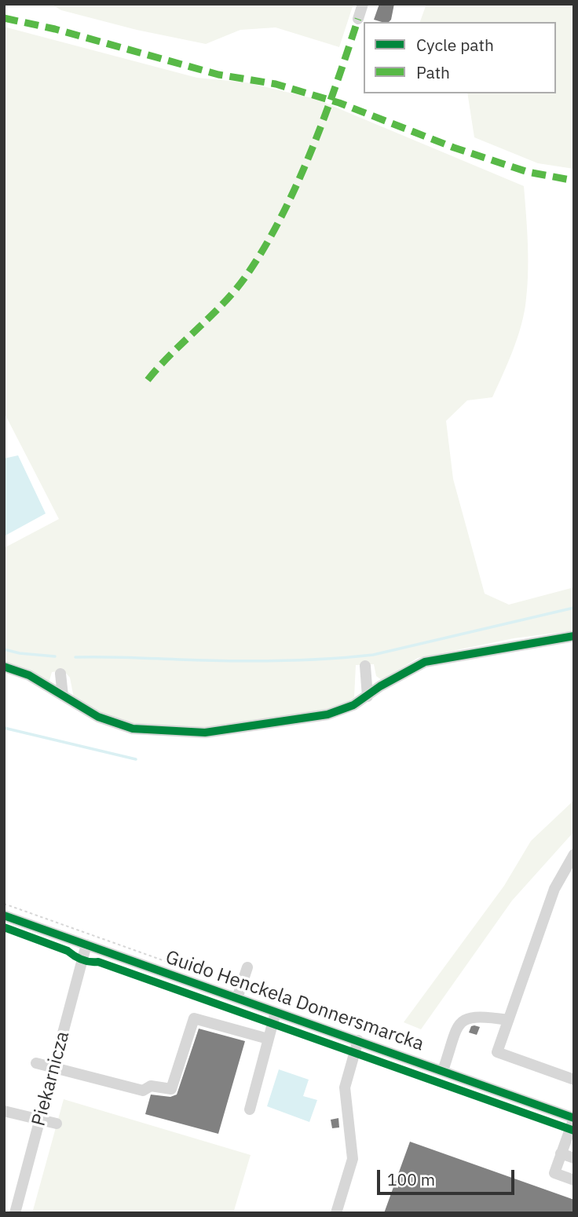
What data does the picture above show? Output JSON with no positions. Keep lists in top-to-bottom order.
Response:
{
  "streets": {
    "street": ["Guido Henckela Donnersmarcka", "Piekarnicza"]
  },
  "crossings": [
    ["Guido Henckela Donnersmarcka", "Piekarnicza"]
  ],
  "legend": ["Cycle path", "Path"],
  "scale_bar": "100 m"
}
